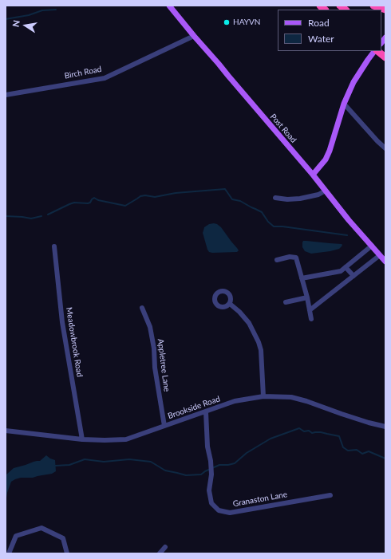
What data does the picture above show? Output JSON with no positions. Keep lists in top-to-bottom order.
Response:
{
  "streets": {
    "main road": ["Post Road"],
    "street": [
      "Birch Road",
      "Meadowbrook Road",
      "Appletree Lane",
      "Brookside Road",
      "Granaston Lane"
    ]
  },
  "crossings": [
    ["Birch Road", "Post Road"],
    ["Meadowbrook Road", "Brookside Road"],
    ["Appletree Lane", "Brookside Road"],
    ["Brookside Road", "Granaston Lane"]
  ],
  "places": ["HAYVN"],
  "legend": ["Road", "Water"],
  "north": "left"
}
